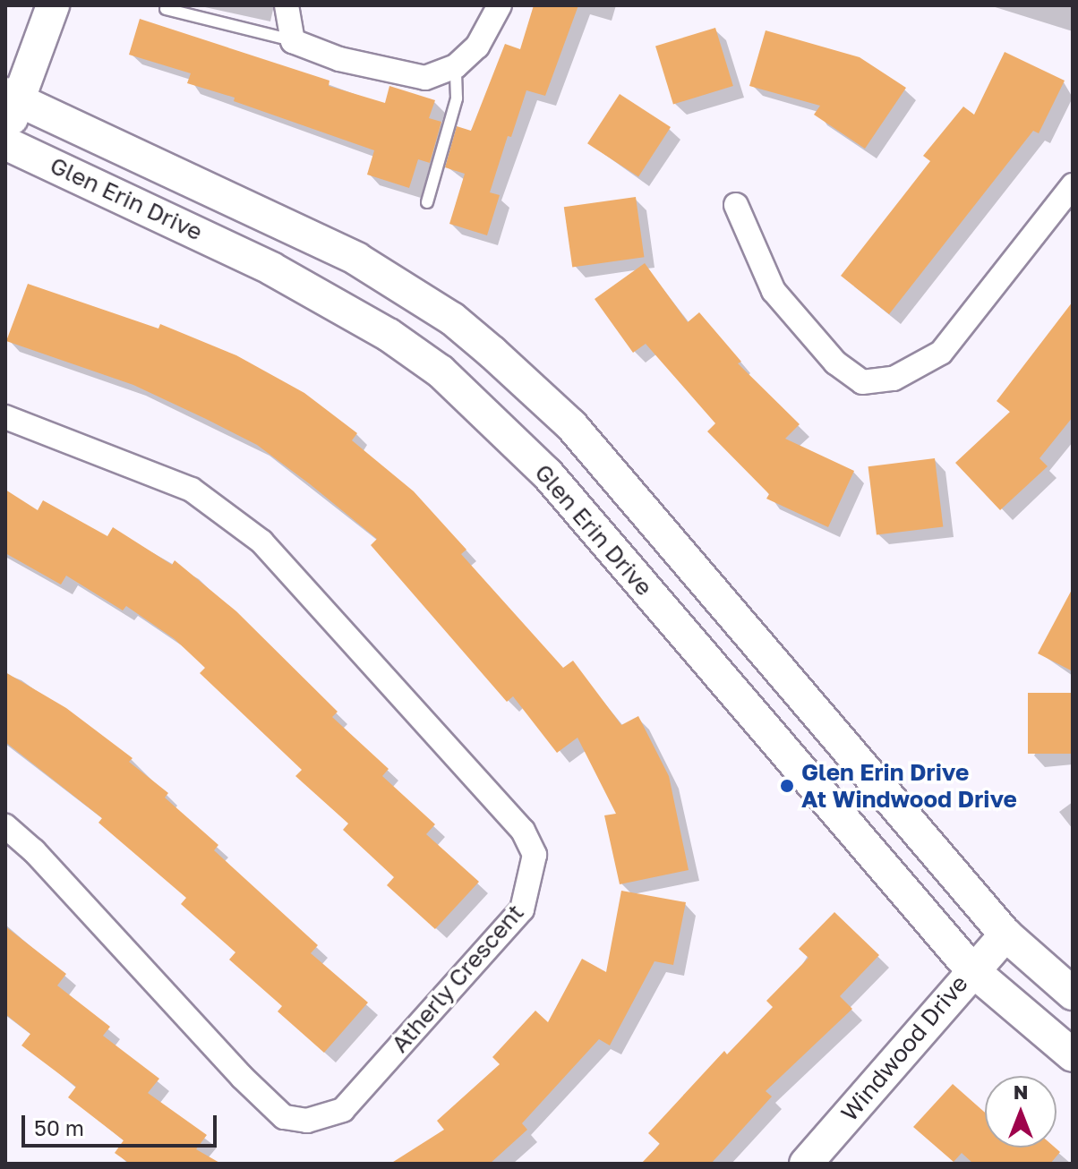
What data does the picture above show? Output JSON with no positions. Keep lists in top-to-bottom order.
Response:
{
  "streets": {
    "street": ["Glen Erin Drive", "Atherly Crescent", "Windwood Drive"]
  },
  "crossings": [
    ["Glen Erin Drive", "Windwood Drive"]
  ],
  "places": ["Glen Erin Drive At Windwood Drive"],
  "scale_bar": "50 m",
  "north": "top"
}
